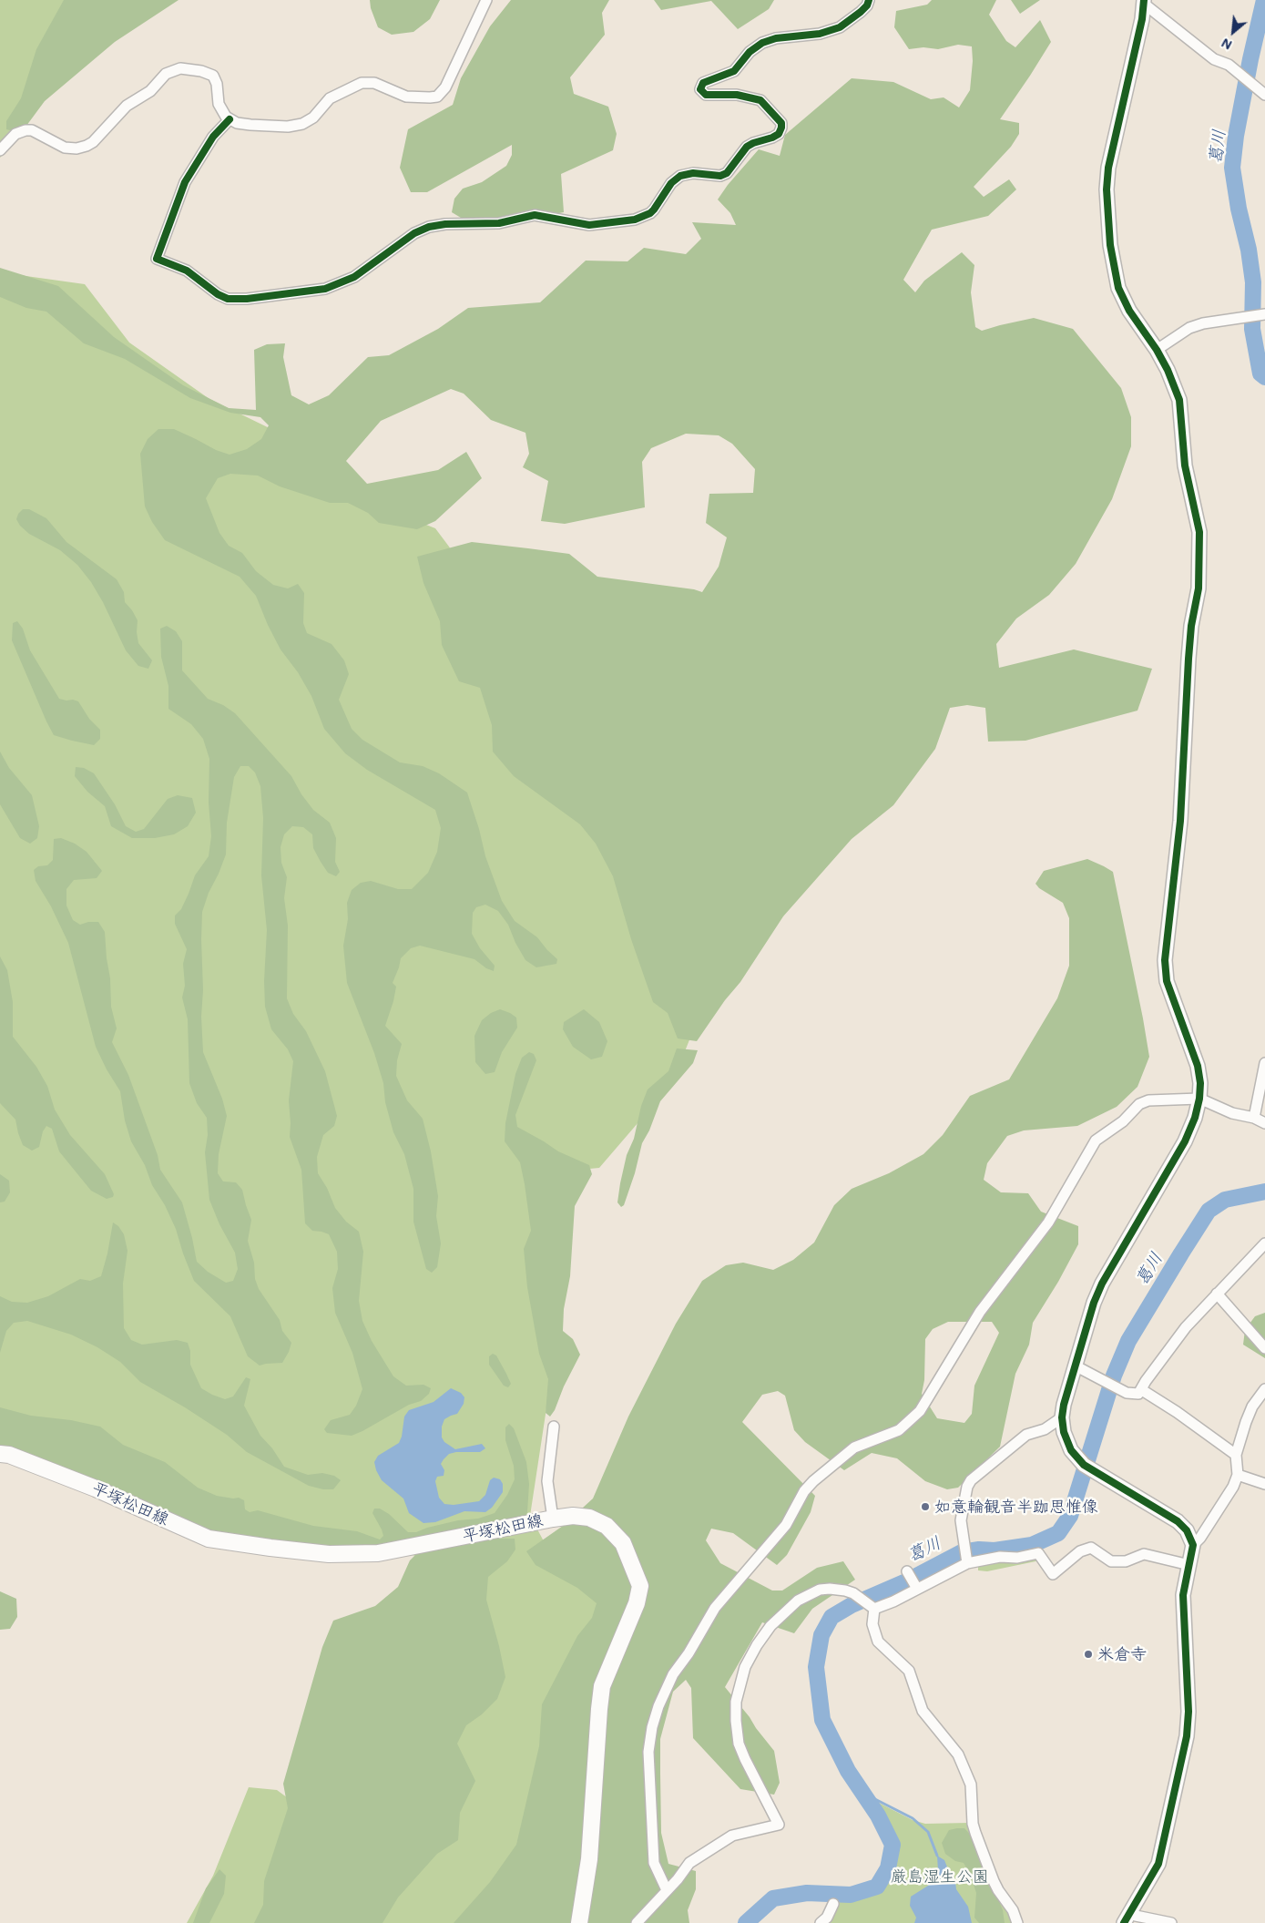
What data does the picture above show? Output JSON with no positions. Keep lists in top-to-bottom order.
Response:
{
  "streets": {
    "main road": ["平塚松田線"]
  },
  "water": ["葛川"],
  "parks": ["厳島湿生公園"],
  "places": ["如意輪観音半跏思惟像", "米倉寺"],
  "north": "bottom left"
}
